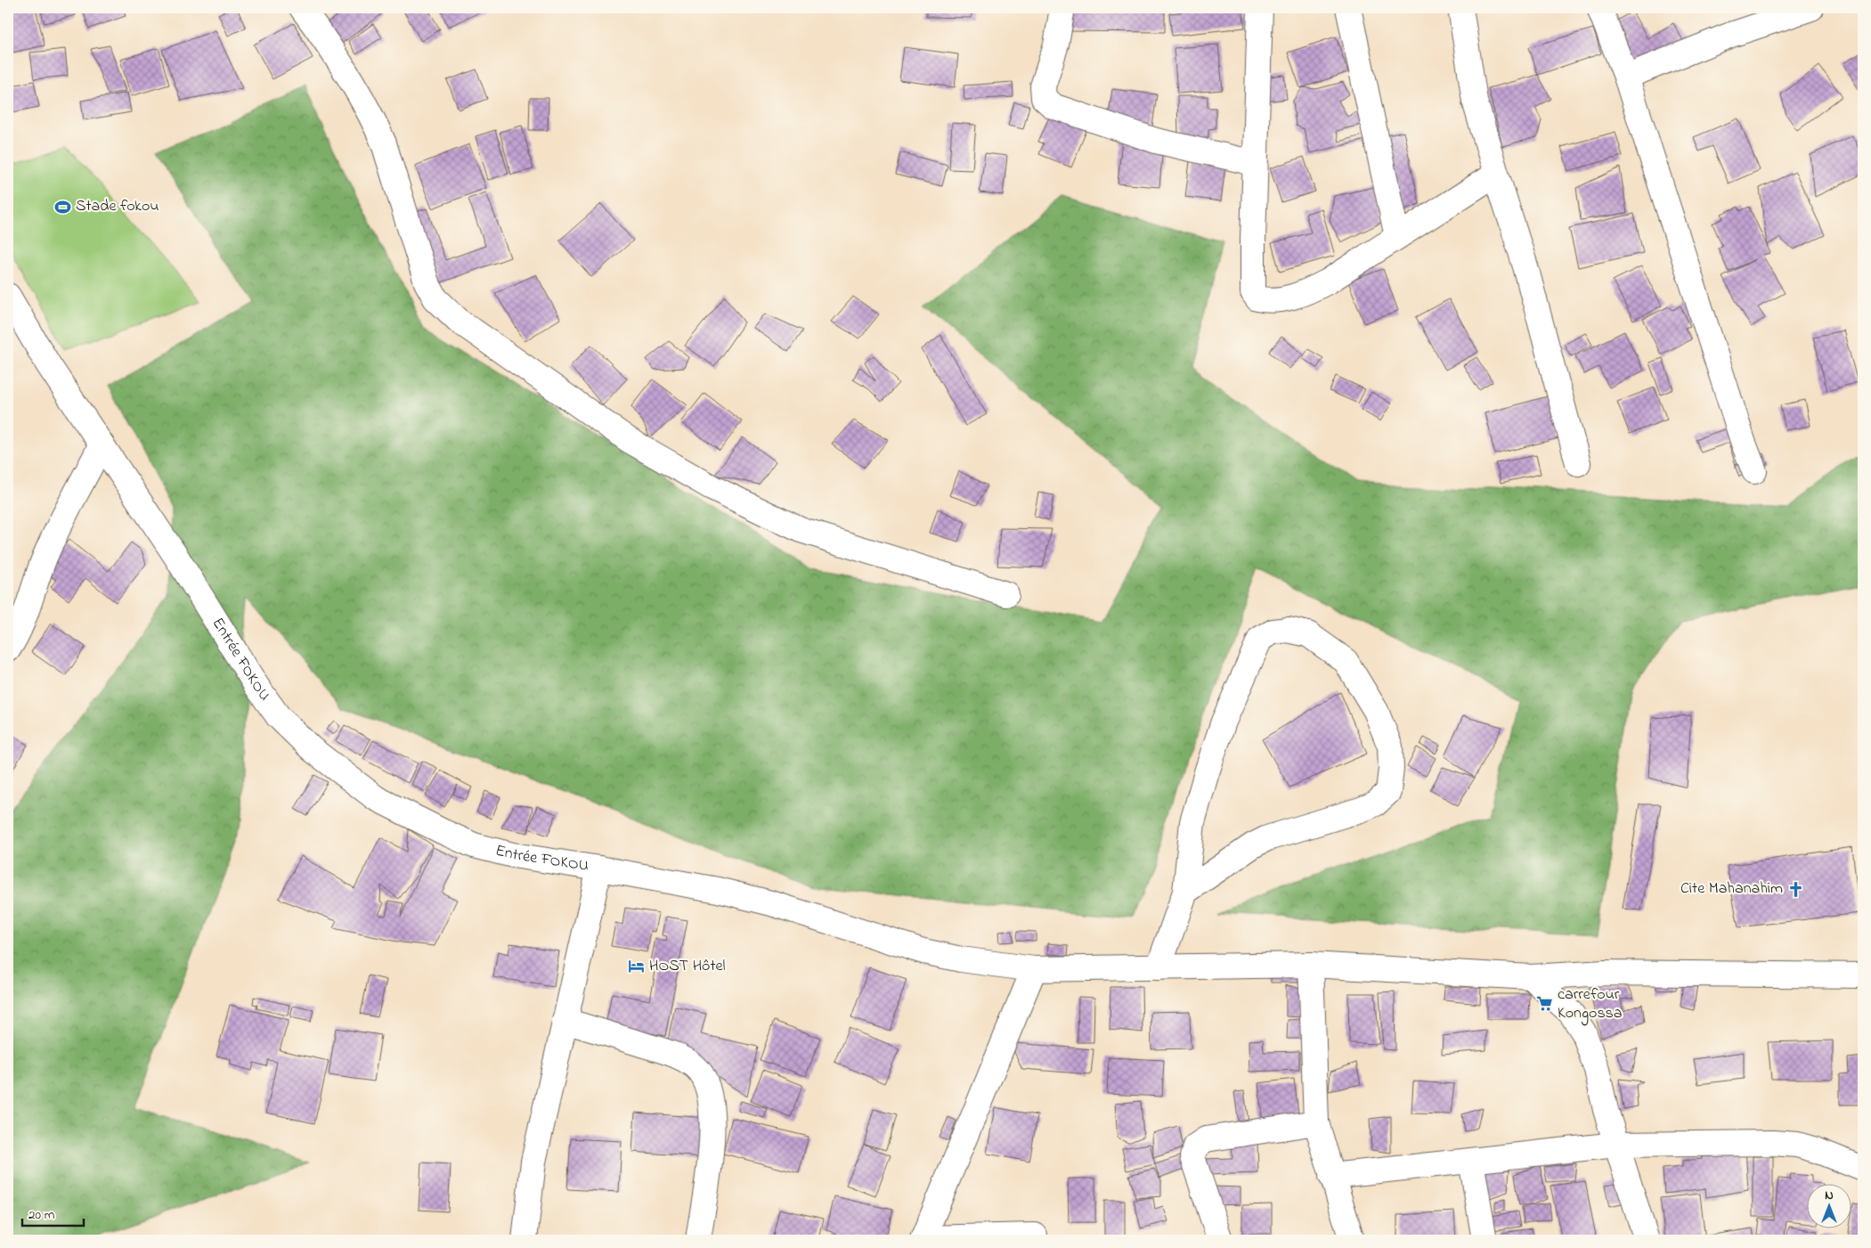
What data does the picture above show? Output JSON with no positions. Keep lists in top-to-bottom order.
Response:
{
  "streets": {
    "street": ["Entrée FOKOU"]
  },
  "places": {
    "sports": ["Stade fokou"],
    "church": ["Cite Mahanahim"],
    "hotel": ["HOST Hôtel"],
    "supermarket": ["carrefour Kongossa"]
  },
  "scale_bar": "20 m",
  "north": "top"
}
